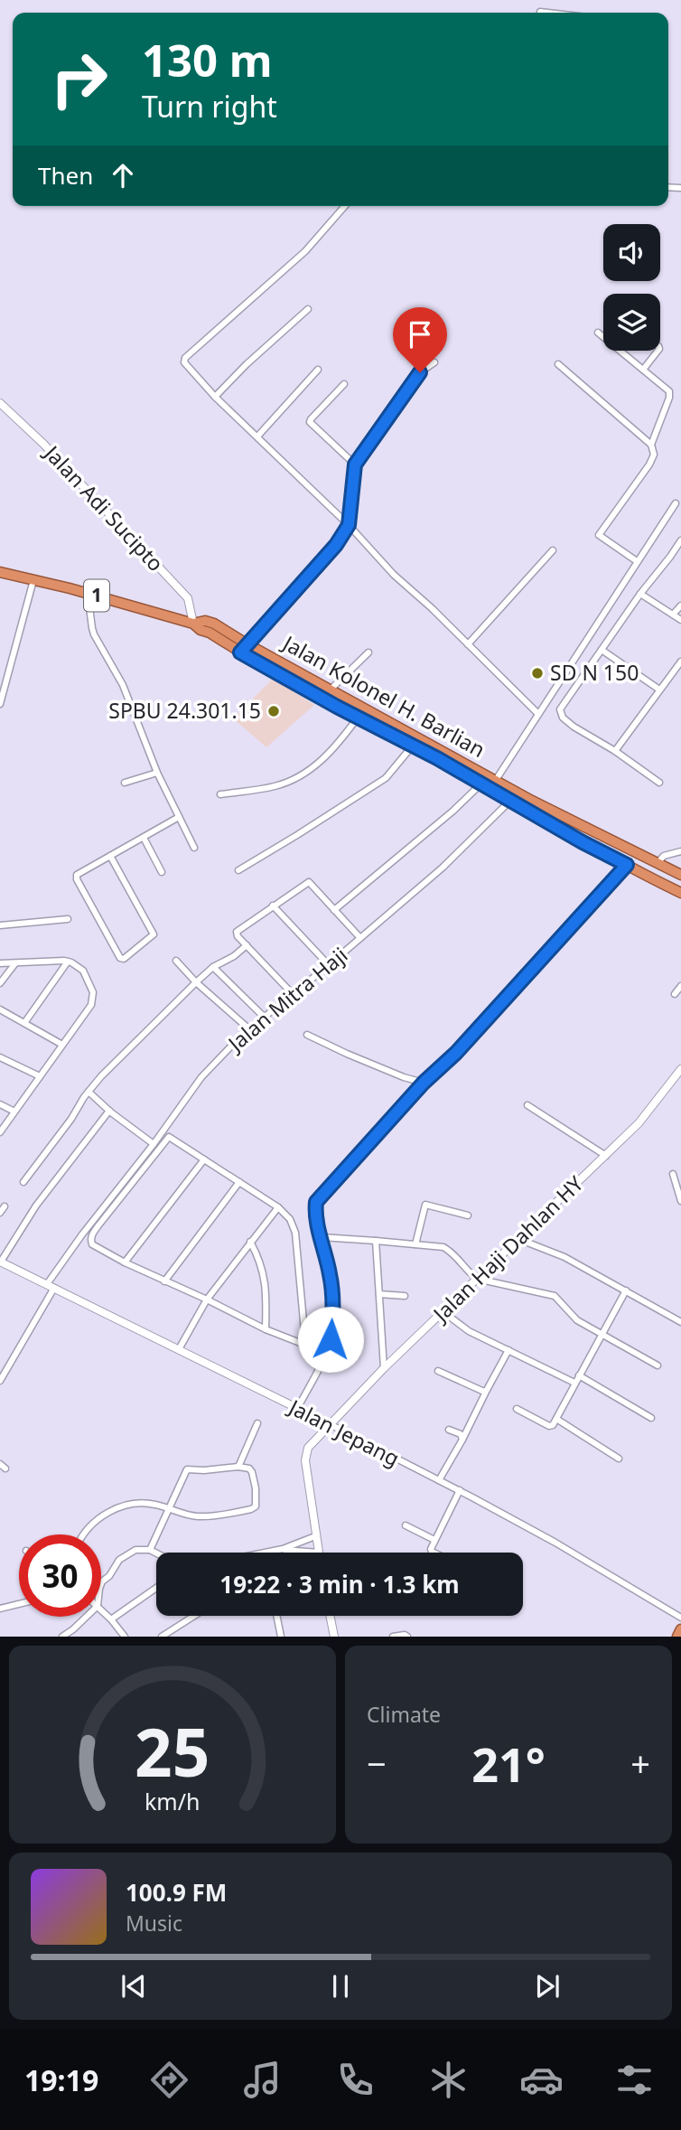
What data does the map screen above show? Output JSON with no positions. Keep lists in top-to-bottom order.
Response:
{
  "streets": {
    "highway": ["1", "Jalan Kolonel H. Barlian"],
    "street": [
      "Jalan Adi Sucipto",
      "Jalan Mitra Haji",
      "Jalan Haji Dahlan HY",
      "Jalan Jepang"
    ]
  },
  "crossings": [
    ["Jalan Adi Sucipto", "1"],
    ["Jalan Adi Sucipto", "Jalan Kolonel H. Barlian"],
    ["1", "Jalan Kolonel H. Barlian"],
    ["Jalan Kolonel H. Barlian", "Jalan Mitra Haji"],
    ["Jalan Mitra Haji", "Jalan Jepang"],
    ["Jalan Haji Dahlan HY", "Jalan Jepang"]
  ],
  "places": ["SD N 150", "SPBU 24.301.15"],
  "page": {
    "turn": ["130 m", "Turn right"],
    "then": "Then",
    "limit": "30",
    "trip": "19:22 · 3 min · 1.3 km",
    "tile": "Climate",
    "heat": ["−", "21°", "+"],
    "song": ["100.9 FM", "Music"],
    "tabs": "19:19",
    "gauge": ["25", "km/h"]
  }
}
